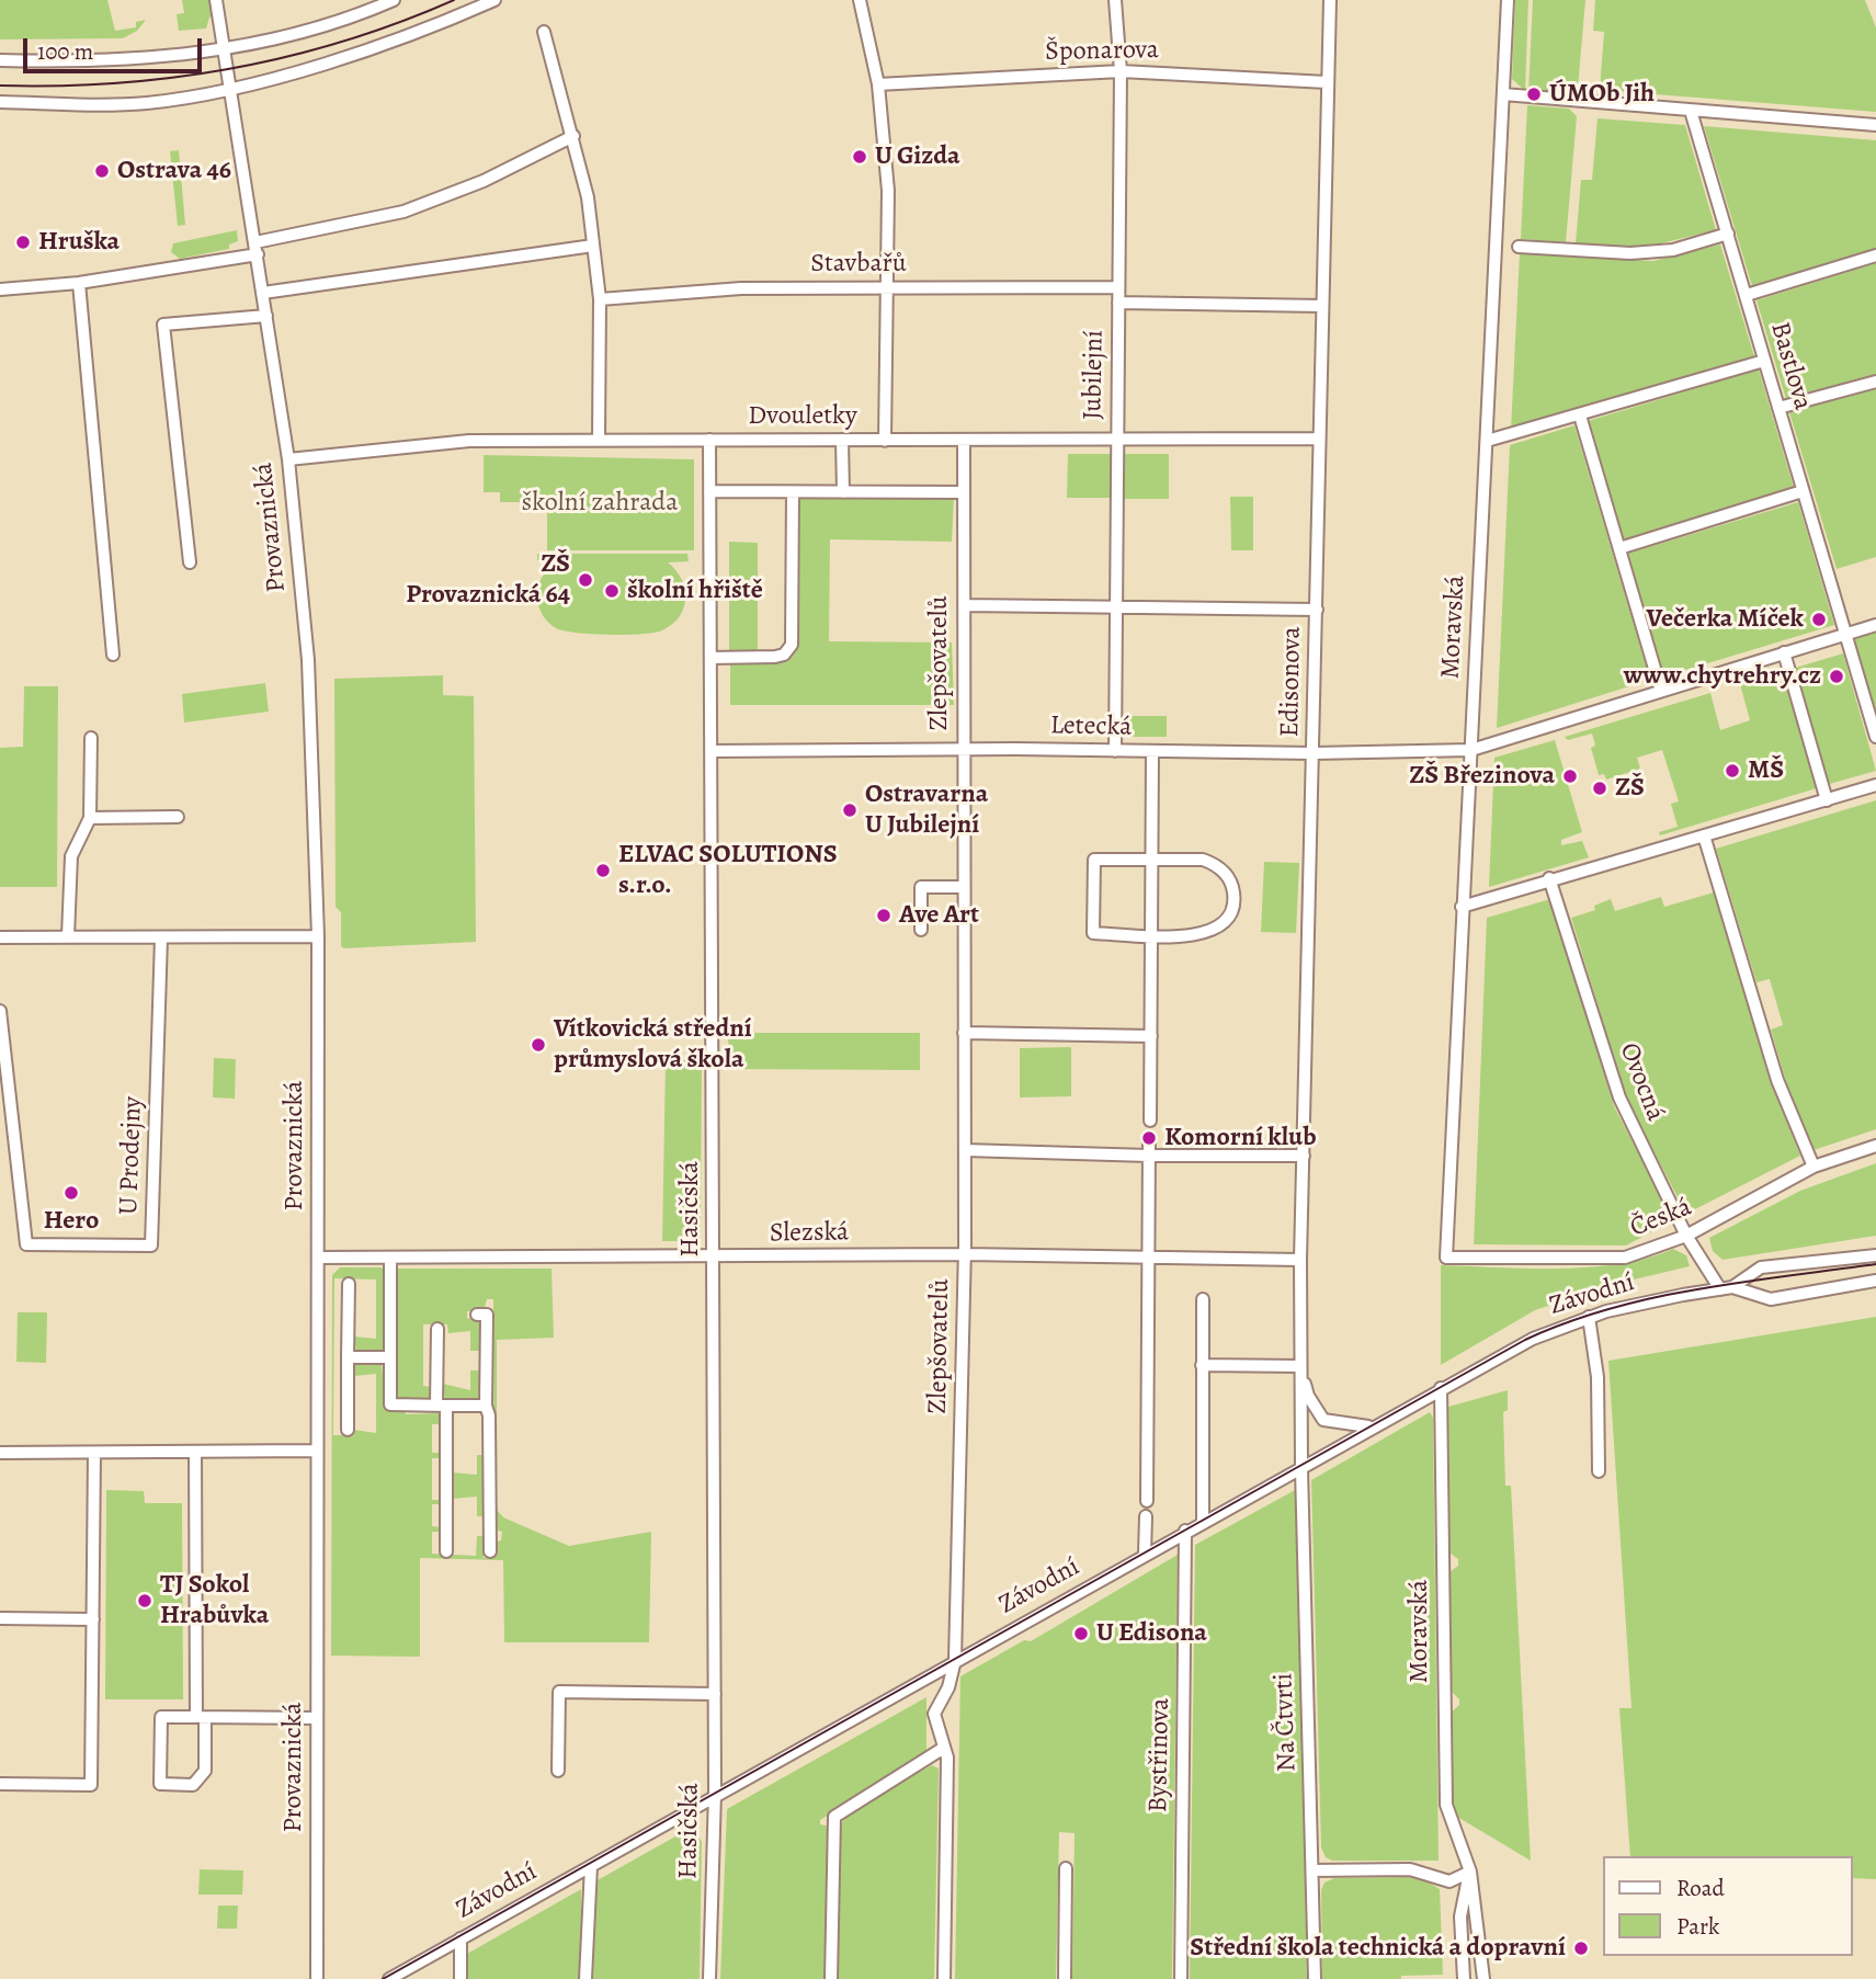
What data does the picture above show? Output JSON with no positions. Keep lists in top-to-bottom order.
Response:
{
  "streets": {
    "street": [
      "Šponarova",
      "Stavbařů",
      "Bastlova",
      "Jubilejní",
      "Dvouletky",
      "Provaznická",
      "Moravská",
      "Zlepšovatelů",
      "Edisonova",
      "Letecká",
      "Ovocná",
      "U Prodejny",
      "Hasičská",
      "Česká",
      "Slezská",
      "Závodní",
      "Na Čtvrti",
      "Bystřinova"
    ]
  },
  "crossings": [
    ["Šponarova", "Jubilejní"],
    ["Šponarova", "Edisonova"],
    ["Stavbařů", "Jubilejní"],
    ["Bastlova", "Letecká"],
    ["Jubilejní", "Dvouletky"],
    ["Jubilejní", "Letecká"],
    ["Dvouletky", "Provaznická"],
    ["Dvouletky", "Zlepšovatelů"],
    ["Dvouletky", "Edisonova"],
    ["Dvouletky", "Hasičská"],
    ["Provaznická", "Slezská"],
    ["Moravská", "Letecká"],
    ["Moravská", "Česká"],
    ["Moravská", "Závodní"],
    ["Zlepšovatelů", "Letecká"],
    ["Zlepšovatelů", "Slezská"],
    ["Zlepšovatelů", "Závodní"],
    ["Edisonova", "Letecká"],
    ["Edisonova", "Slezská"],
    ["Edisonova", "Závodní"],
    ["Edisonova", "Na Čtvrti"],
    ["Letecká", "Hasičská"],
    ["Ovocná", "Česká"],
    ["Ovocná", "Závodní"],
    ["Hasičská", "Slezská"],
    ["Hasičská", "Závodní"],
    ["Závodní", "Na Čtvrti"],
    ["Závodní", "Bystřinova"]
  ],
  "parks": ["školní zahrada"],
  "places": [
    "ÚMOb Jih",
    "U Gizda",
    "Ostrava 46",
    "Hruška",
    "ZŠ Provaznická 64",
    "školní hřiště",
    "Večerka Míček",
    "www.chytrehry.cz",
    "MŠ",
    "ZŠ Březinova",
    "ZŠ",
    "Ostravarna U Jubilejní",
    "ELVAC SOLUTIONS s.r.o.",
    "Ave Art",
    "Vítkovická střední průmyslová škola",
    "Komorní klub",
    "Hero",
    "TJ Sokol Hrabůvka",
    "U Edisona",
    "Střední škola technická a dopravní"
  ],
  "legend": ["Road", "Park"],
  "scale_bar": "100 m"
}
